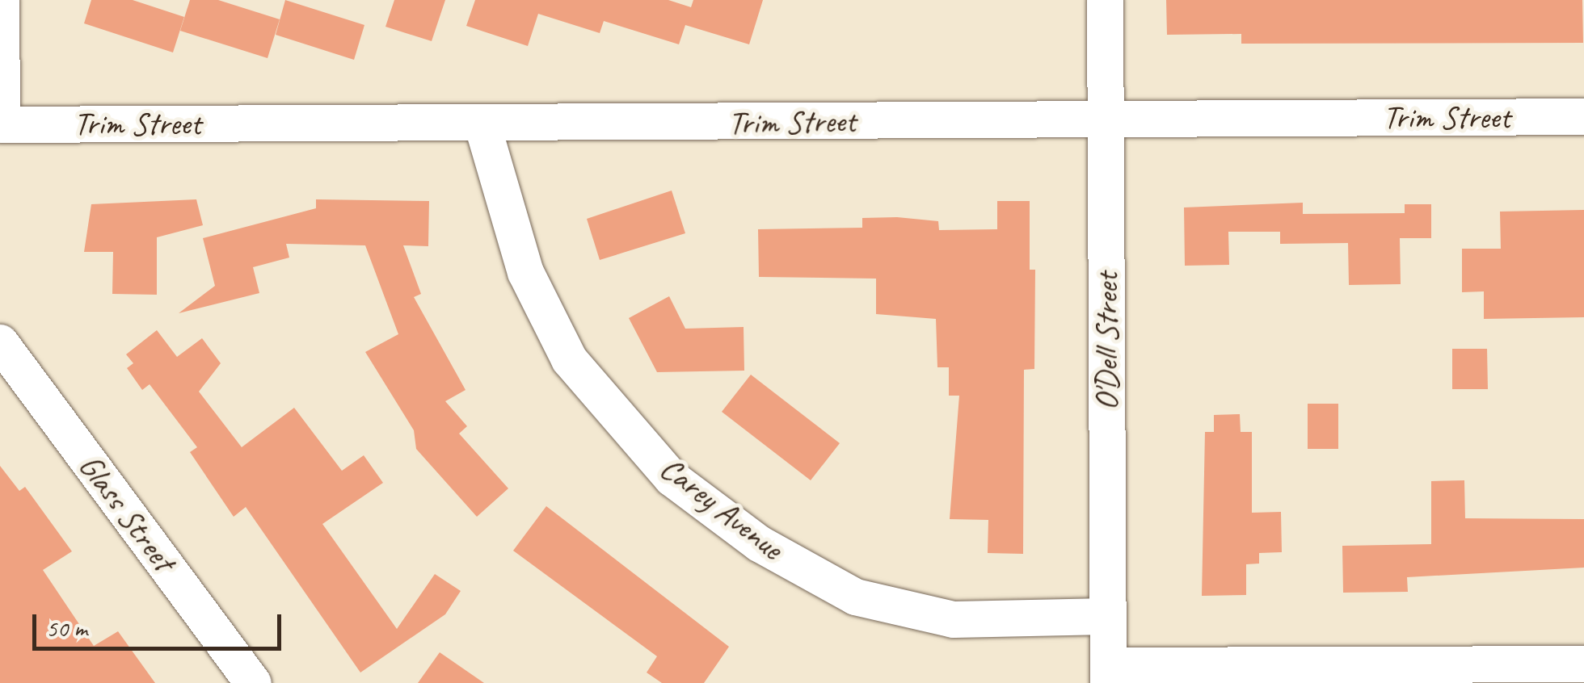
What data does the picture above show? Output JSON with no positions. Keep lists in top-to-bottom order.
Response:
{
  "streets": {
    "street": [
      "Trim Street",
      "O'Dell Street",
      "Carey Avenue",
      "Glass Street"
    ]
  },
  "crossings": [
    ["Trim Street", "O'Dell Street"],
    ["Trim Street", "Carey Avenue"],
    ["O'Dell Street", "Carey Avenue"]
  ],
  "scale_bar": "50 m"
}
